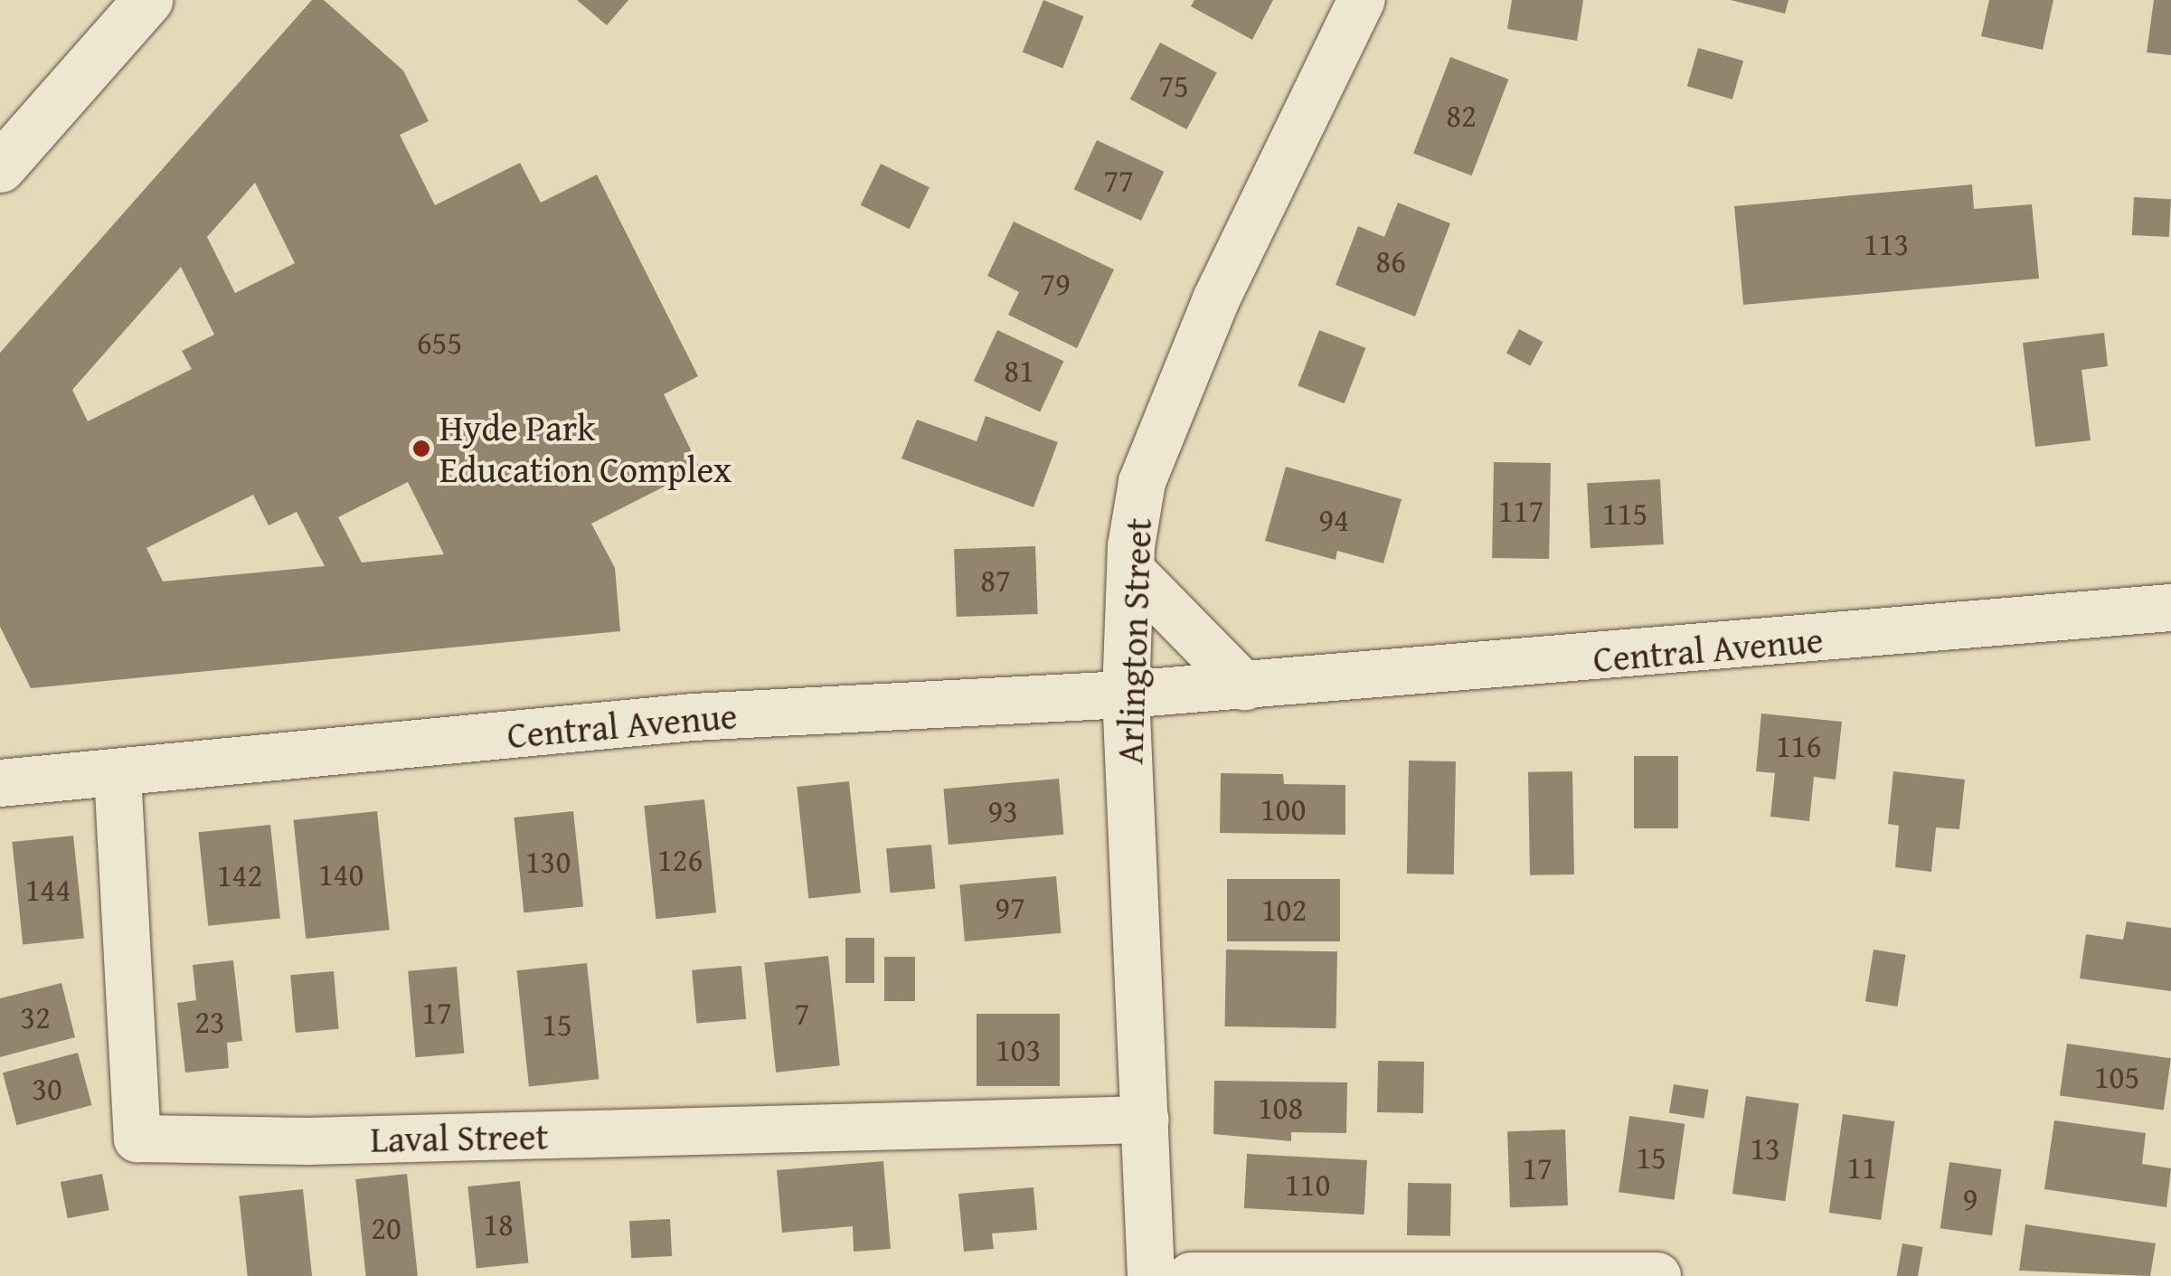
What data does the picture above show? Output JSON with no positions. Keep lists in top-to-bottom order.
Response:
{
  "streets": {
    "street": ["Arlington Street", "Central Avenue", "Laval Street"]
  },
  "crossings": [
    ["Arlington Street", "Central Avenue"],
    ["Arlington Street", "Laval Street"],
    ["Central Avenue", "Laval Street"]
  ],
  "places": ["Hyde Park Education Complex"],
  "house_numbers": [
    "75",
    "82",
    "77",
    "113",
    "86",
    "79",
    "655",
    "81",
    "117",
    "115",
    "94",
    "87",
    "116",
    "100",
    "93",
    "126",
    "130",
    "140",
    "142",
    "144",
    "97",
    "102",
    "17",
    "7",
    "32",
    "23",
    "15",
    "103",
    "105",
    "30",
    "108",
    "13",
    "15",
    "11",
    "17",
    "110",
    "9",
    "18",
    "20"
  ]
}
